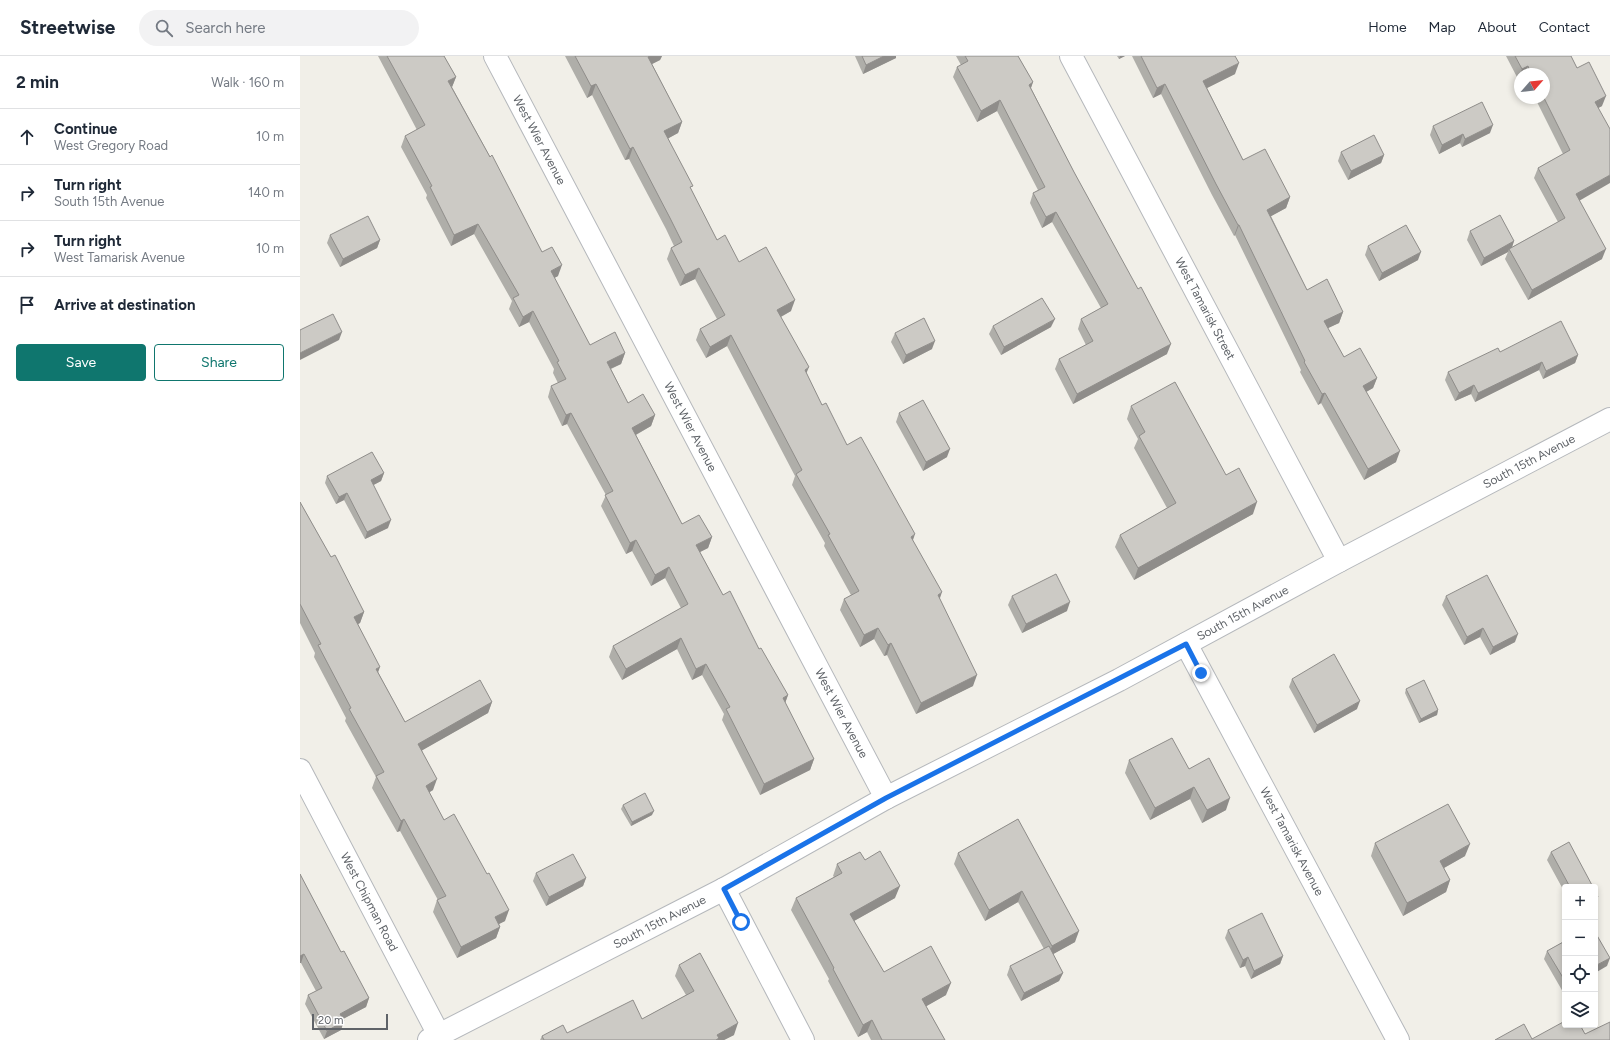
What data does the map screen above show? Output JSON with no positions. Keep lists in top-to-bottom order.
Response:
{
  "streets": {
    "street": [
      "West Wier Avenue",
      "West Tamarisk Street",
      "South 15th Avenue",
      "West Tamarisk Avenue",
      "West Chipman Road"
    ]
  },
  "crossings": [
    ["West Wier Avenue", "South 15th Avenue"],
    ["West Tamarisk Street", "South 15th Avenue"],
    ["South 15th Avenue", "West Tamarisk Avenue"],
    ["South 15th Avenue", "West Chipman Road"]
  ],
  "scale_bar": "20 m",
  "north": "top right",
  "page": {
    "header": "Streetwise",
    "search": "Search here",
    "nav": [
      "Home",
      "Map",
      "About",
      "Contact"
    ],
    "heading": ["2 min", "Walk · 160 m"],
    "list": [
      ["Continue", "West Gregory Road", "10 m"],
      ["Turn right", "South 15th Avenue", "140 m"],
      ["Turn right", "West Tamarisk Avenue", "10 m"],
      "Arrive at destination"
    ],
    "buttons": ["Save", "Share"],
    "map_buttons": ["+", "−"],
    "scale": "20 m"
  }
}
